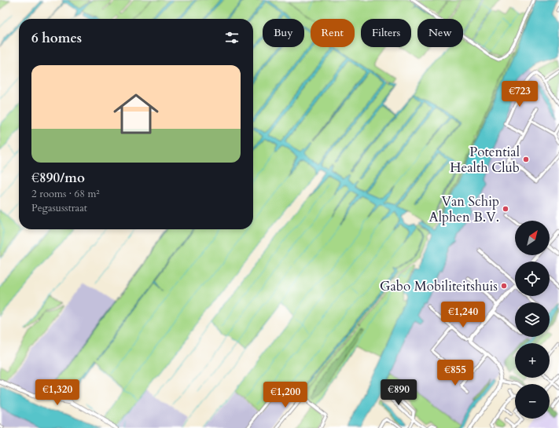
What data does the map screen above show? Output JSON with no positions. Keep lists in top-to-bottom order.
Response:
{
  "places": ["Potential Health Club", "Van Schip Alphen B.V.", "Gabo Mobiliteitshuis"],
  "north": "top right",
  "page": {
    "chip": [
      "Buy",
      "Rent",
      "Filters",
      "New"
    ],
    "heading": "6 homes",
    "list": [
      {
        "name": "€890/mo",
        "note": "2 rooms · 68 m² · Pegasusstraat"
      }
    ],
    "price": [
      "€723",
      "€1,240",
      "€855",
      "€1,320",
      "€890",
      "€1,200"
    ],
    "map_buttons": ["+", "−"]
  }
}
